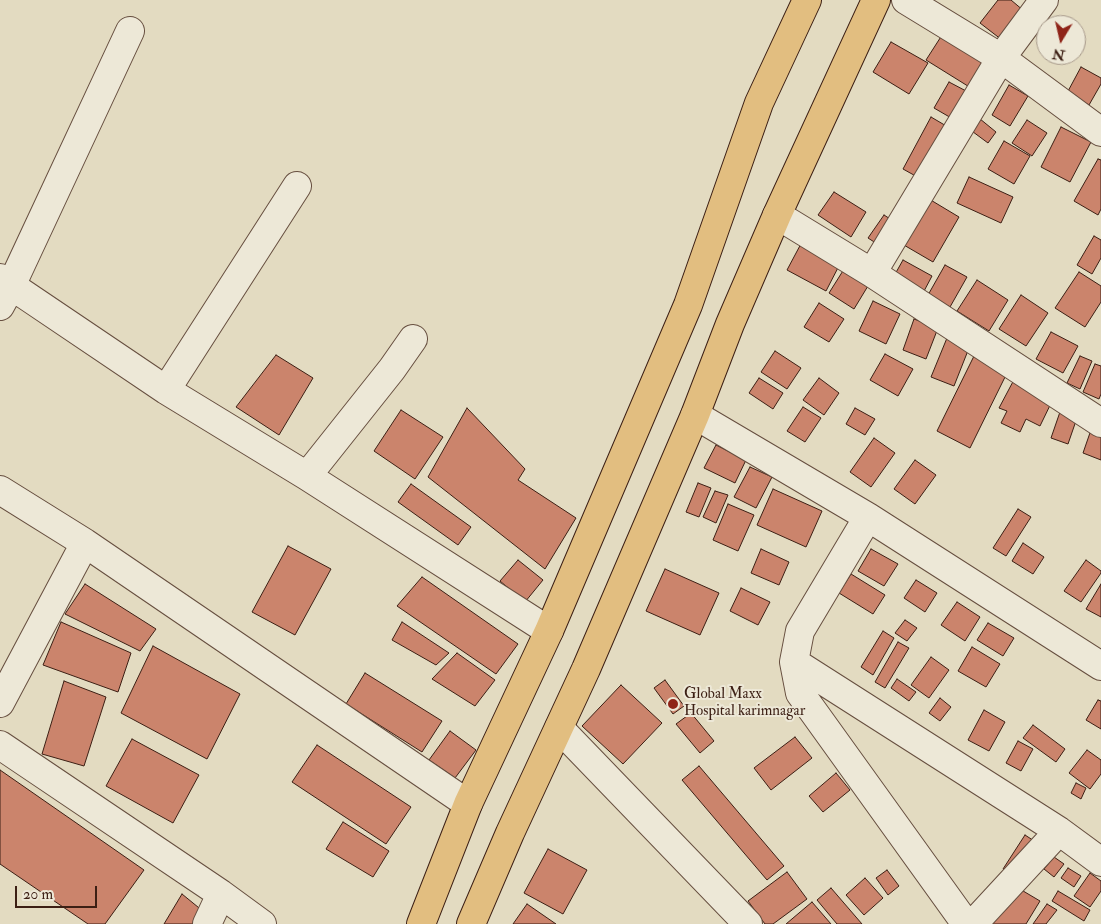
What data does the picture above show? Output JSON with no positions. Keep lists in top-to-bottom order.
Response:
{
  "places": ["Global Maxx Hospital karimnagar"],
  "scale_bar": "20 m",
  "north": "bottom"
}
